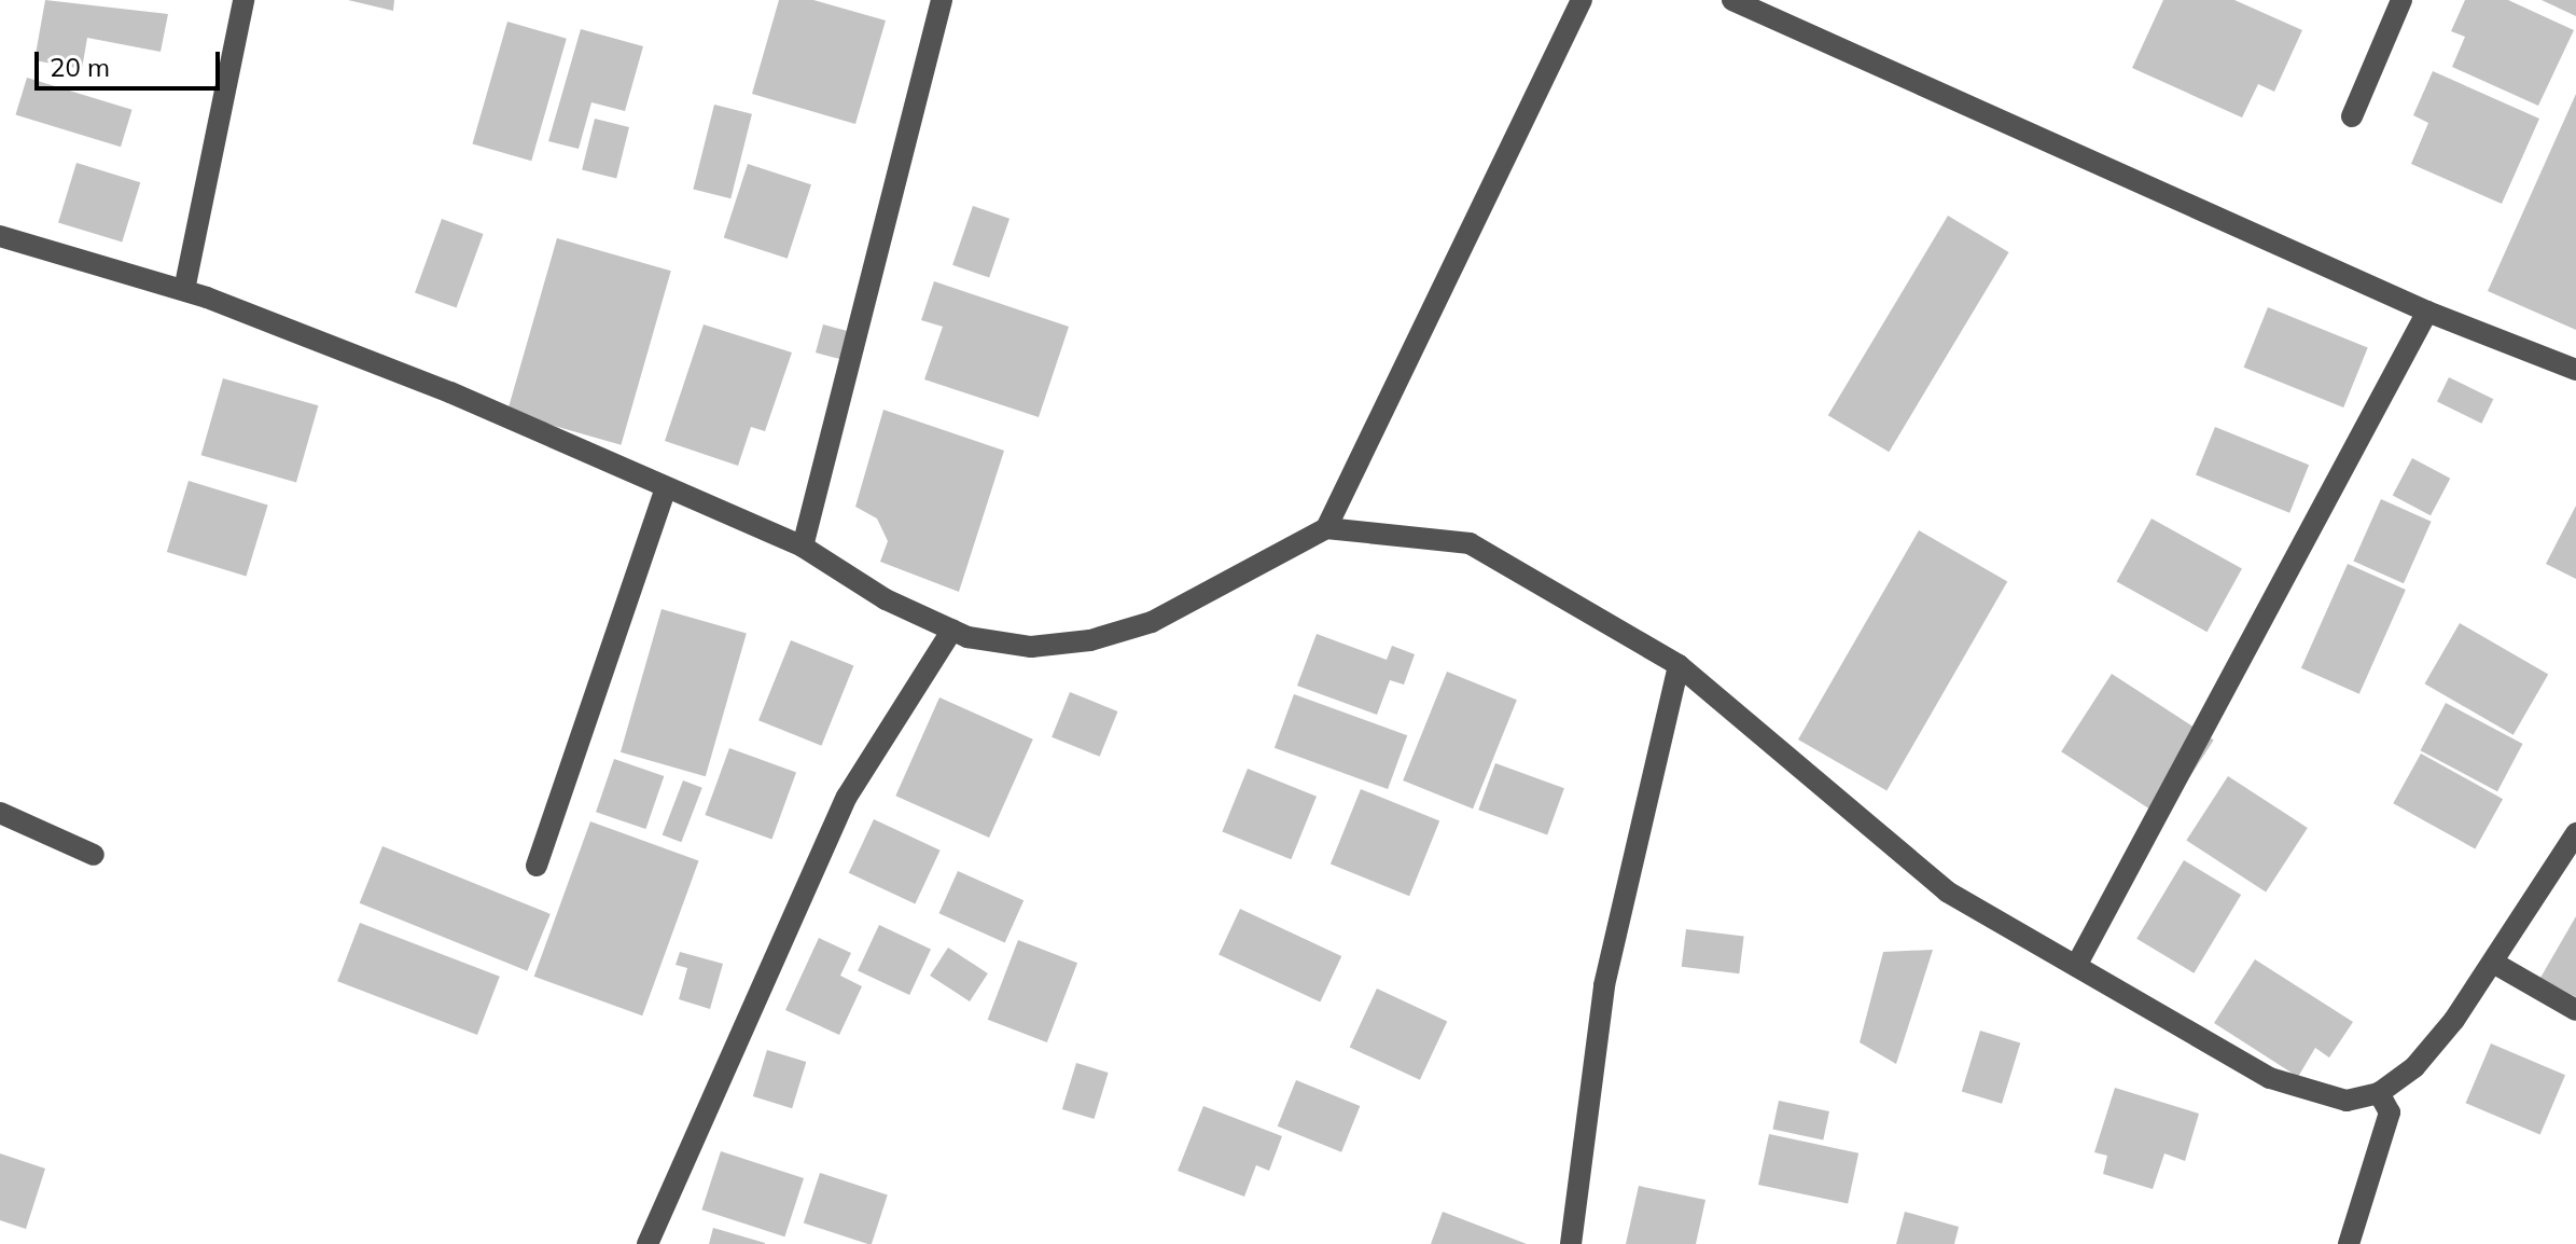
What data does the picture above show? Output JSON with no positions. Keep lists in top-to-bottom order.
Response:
{
  "scale_bar": "20 m"
}
